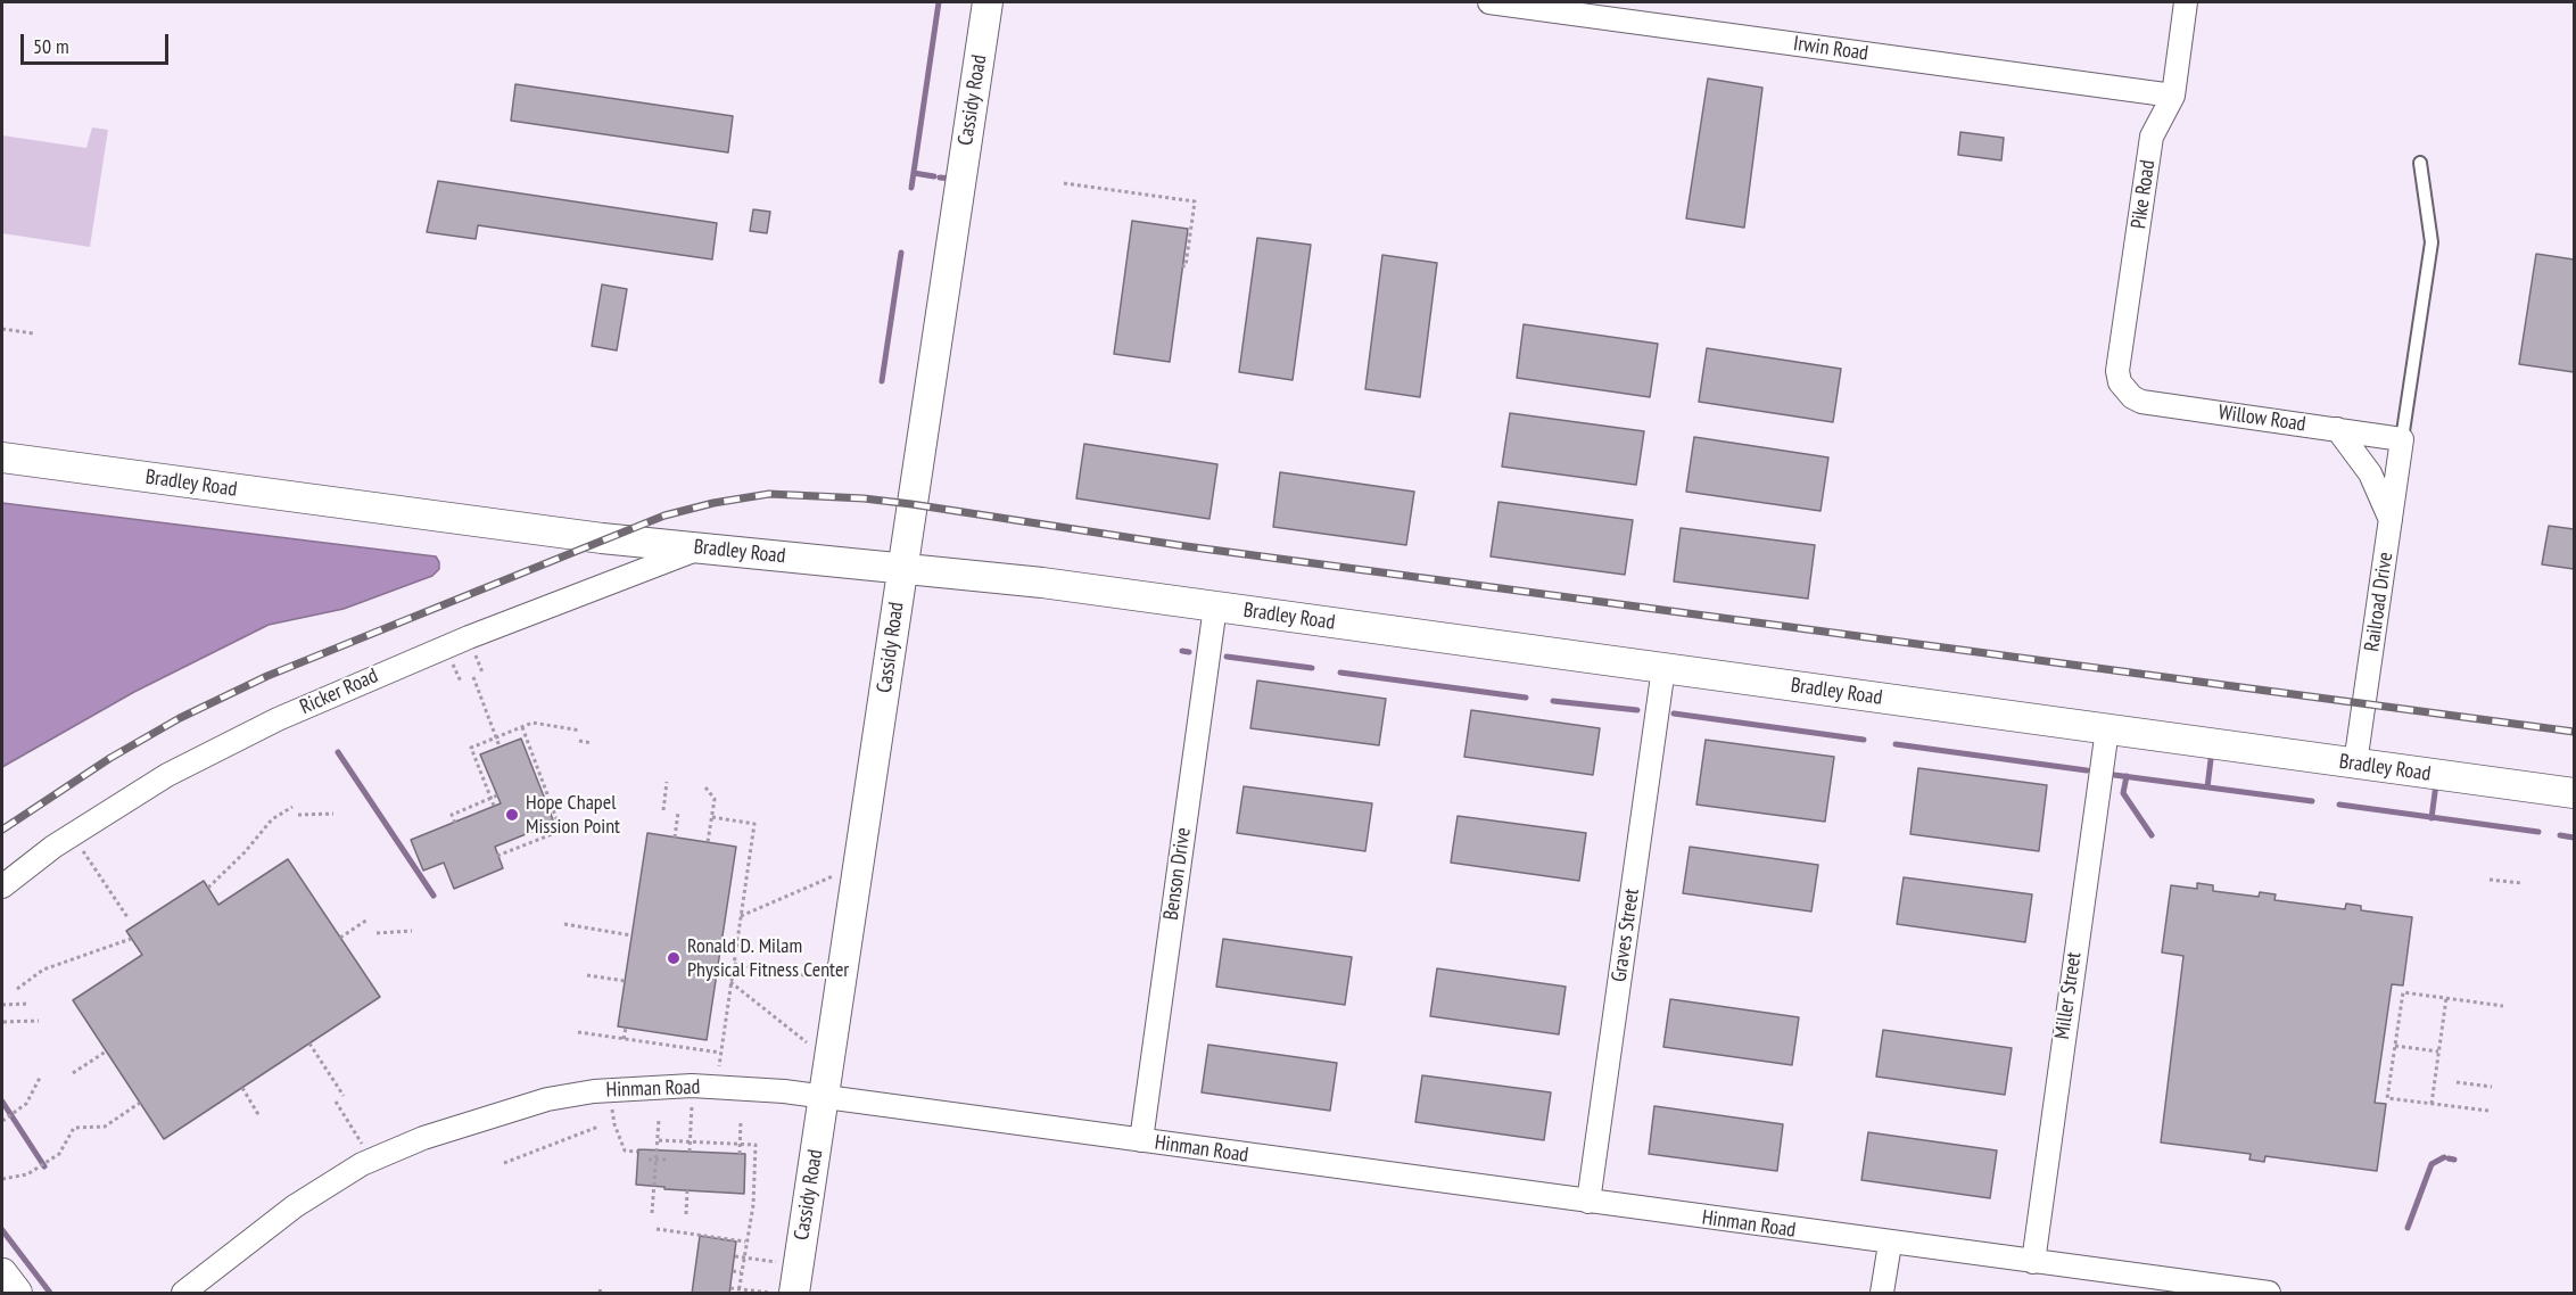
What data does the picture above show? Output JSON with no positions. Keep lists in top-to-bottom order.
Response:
{
  "streets": {
    "street": [
      "Irwin Road",
      "Cassidy Road",
      "Pike Road",
      "Willow Road",
      "Bradley Road",
      "Railroad Drive",
      "Ricker Road",
      "Benson Drive",
      "Graves Street",
      "Miller Street",
      "Hinman Road"
    ]
  },
  "crossings": [
    ["Irwin Road", "Pike Road"],
    ["Cassidy Road", "Bradley Road"],
    ["Cassidy Road", "Hinman Road"],
    ["Pike Road", "Willow Road"],
    ["Willow Road", "Railroad Drive"],
    ["Bradley Road", "Railroad Drive"],
    ["Bradley Road", "Ricker Road"],
    ["Bradley Road", "Benson Drive"],
    ["Bradley Road", "Graves Street"],
    ["Bradley Road", "Miller Street"],
    ["Benson Drive", "Hinman Road"],
    ["Graves Street", "Hinman Road"],
    ["Miller Street", "Hinman Road"]
  ],
  "places": ["Hope Chapel Mission Point", "Ronald D. Milam Physical Fitness Center"],
  "scale_bar": "50 m"
}
